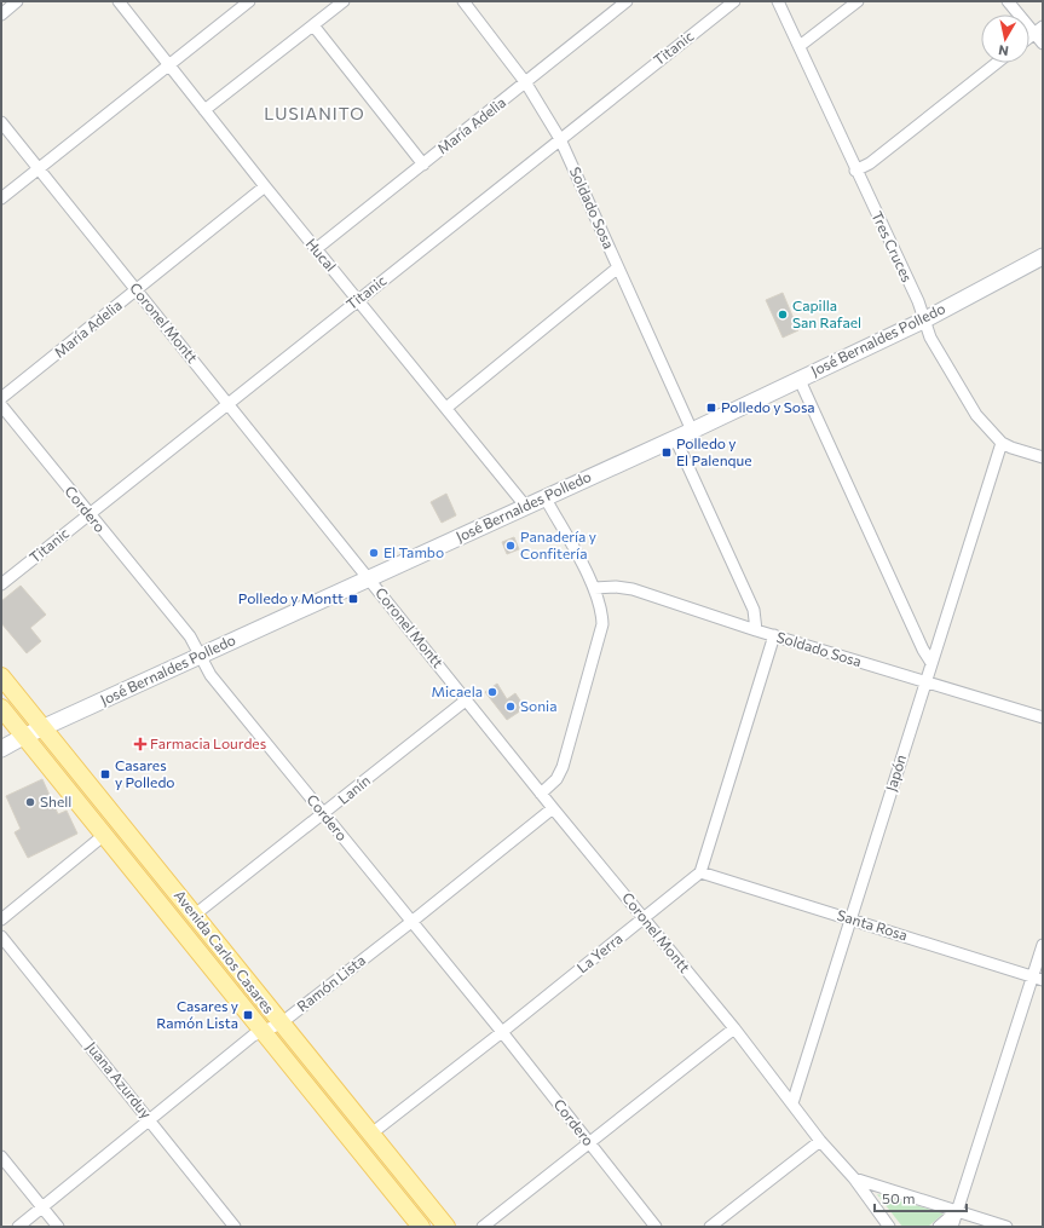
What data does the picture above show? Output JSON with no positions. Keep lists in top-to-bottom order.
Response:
{
  "streets": {
    "main road": ["José Bernaldes Polledo", "Avenida Carlos Casares"],
    "street": [
      "Titanic",
      "María Adelia",
      "Soldado Sosa",
      "Tres Cruces",
      "Hucal",
      "Coronel Montt",
      "Cordero",
      "Japón",
      "Lanín",
      "Santa Rosa",
      "La Yerra",
      "Ramón Lista",
      "Juana Azurduy"
    ]
  },
  "crossings": [
    ["Titanic", "Soldado Sosa"],
    ["Titanic", "Hucal"],
    ["Titanic", "Coronel Montt"],
    ["Titanic", "Cordero"],
    ["María Adelia", "Soldado Sosa"],
    ["María Adelia", "Hucal"],
    ["María Adelia", "Coronel Montt"],
    ["Soldado Sosa", "José Bernaldes Polledo"],
    ["Soldado Sosa", "Japón"],
    ["Tres Cruces", "José Bernaldes Polledo"],
    ["Tres Cruces", "Japón"],
    ["Hucal", "José Bernaldes Polledo"],
    ["Coronel Montt", "José Bernaldes Polledo"],
    ["Coronel Montt", "Japón"],
    ["Coronel Montt", "Lanín"],
    ["Coronel Montt", "La Yerra"],
    ["Coronel Montt", "Ramón Lista"],
    ["José Bernaldes Polledo", "Cordero"],
    ["José Bernaldes Polledo", "Avenida Carlos Casares"],
    ["Cordero", "Lanín"],
    ["Cordero", "La Yerra"],
    ["Cordero", "Ramón Lista"],
    ["Japón", "Santa Rosa"],
    ["Lanín", "Avenida Carlos Casares"],
    ["Santa Rosa", "La Yerra"],
    ["Avenida Carlos Casares", "La Yerra"],
    ["Avenida Carlos Casares", "Ramón Lista"],
    ["Ramón Lista", "Juana Azurduy"]
  ],
  "districts": ["LUSIANITO"],
  "places": {
    "other": [
      "Capilla San Rafael",
      "Panadería y Confitería",
      "El Tambo",
      "Micaela",
      "Sonia",
      "Shell"
    ],
    "transit": [
      "Polledo y Sosa",
      "Polledo y El Palenque",
      "Polledo y Montt",
      "Casares y Polledo",
      "Casares y Ramón Lista"
    ],
    "health": ["Farmacia Lourdes"]
  },
  "scale_bar": "50 m",
  "north": "bottom"
}
